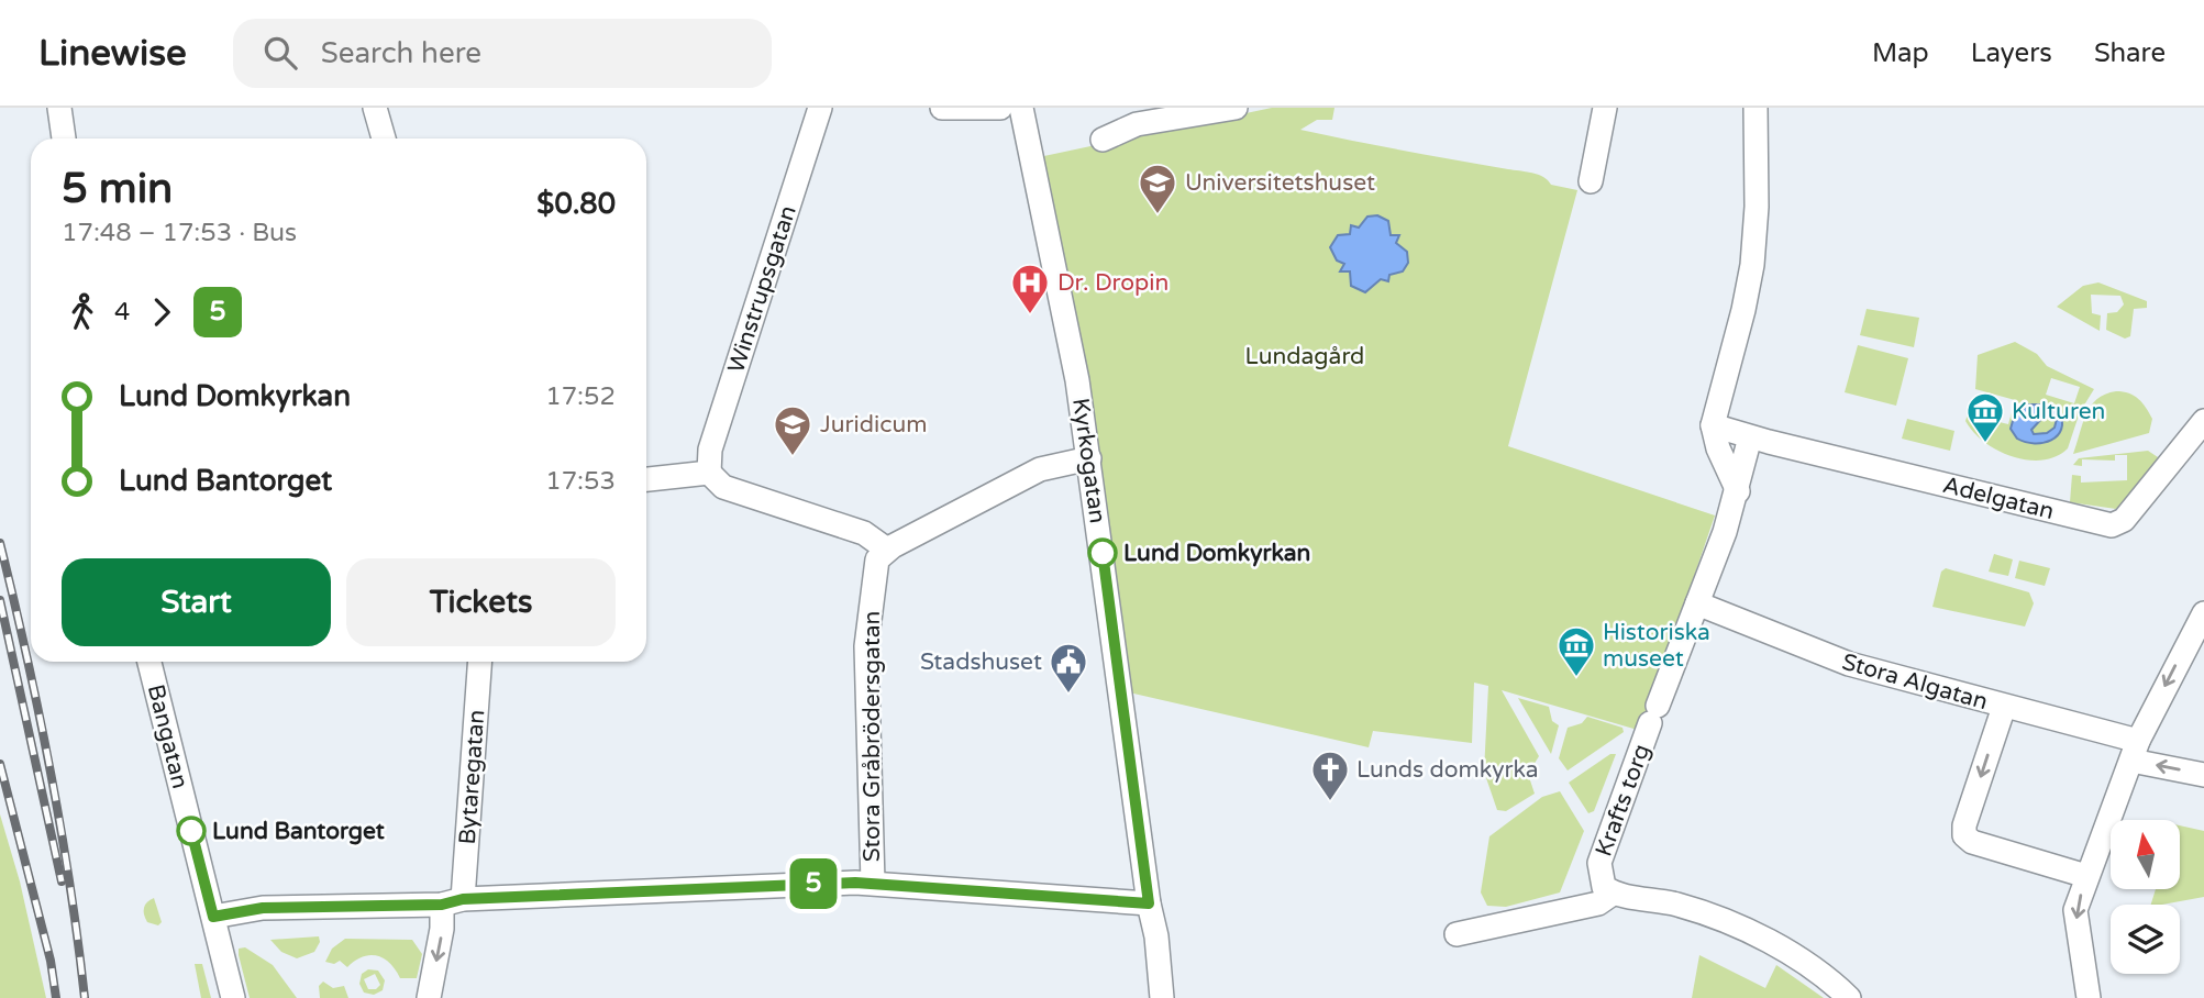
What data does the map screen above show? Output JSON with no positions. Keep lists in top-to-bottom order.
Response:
{
  "streets": {
    "street": [
      "Winstrupsgatan",
      "Kyrkogatan",
      "Adelgatan",
      "Stora Algatan",
      "Bangatan",
      "Stora Gråbrödersgatan",
      "Bytaregatan",
      "Krafts torg"
    ]
  },
  "crossings": [
    ["Adelgatan", "Krafts torg"],
    ["Stora Algatan", "Krafts torg"]
  ],
  "parks": ["Lundagård"],
  "places": {
    "school or university": ["Universitetshuset", "Juridicum"],
    "hospital": ["Dr. Dropin"],
    "museum": ["Kulturen", "Historiska museet"],
    "other": ["Lund Domkyrkan", "Lund Bantorget"],
    "public building": ["Stadshuset"],
    "church": ["Lunds domkyrka"]
  },
  "lines": ["bus line 5"],
  "north": "top",
  "page": {
    "header": "Linewise",
    "search": "Search here",
    "nav": ["Map", "Layers", "Share"],
    "on_map": "5",
    "heading": ["5 min", "17:48 – 17:53 · Bus", "$0.80"],
    "legs": ["4", "5"],
    "list": [
      {
        "name": "Lund Domkyrkan",
        "value": "17:52"
      },
      {
        "name": "Lund Bantorget",
        "value": "17:53"
      }
    ],
    "buttons": ["Start", "Tickets"]
  }
}
